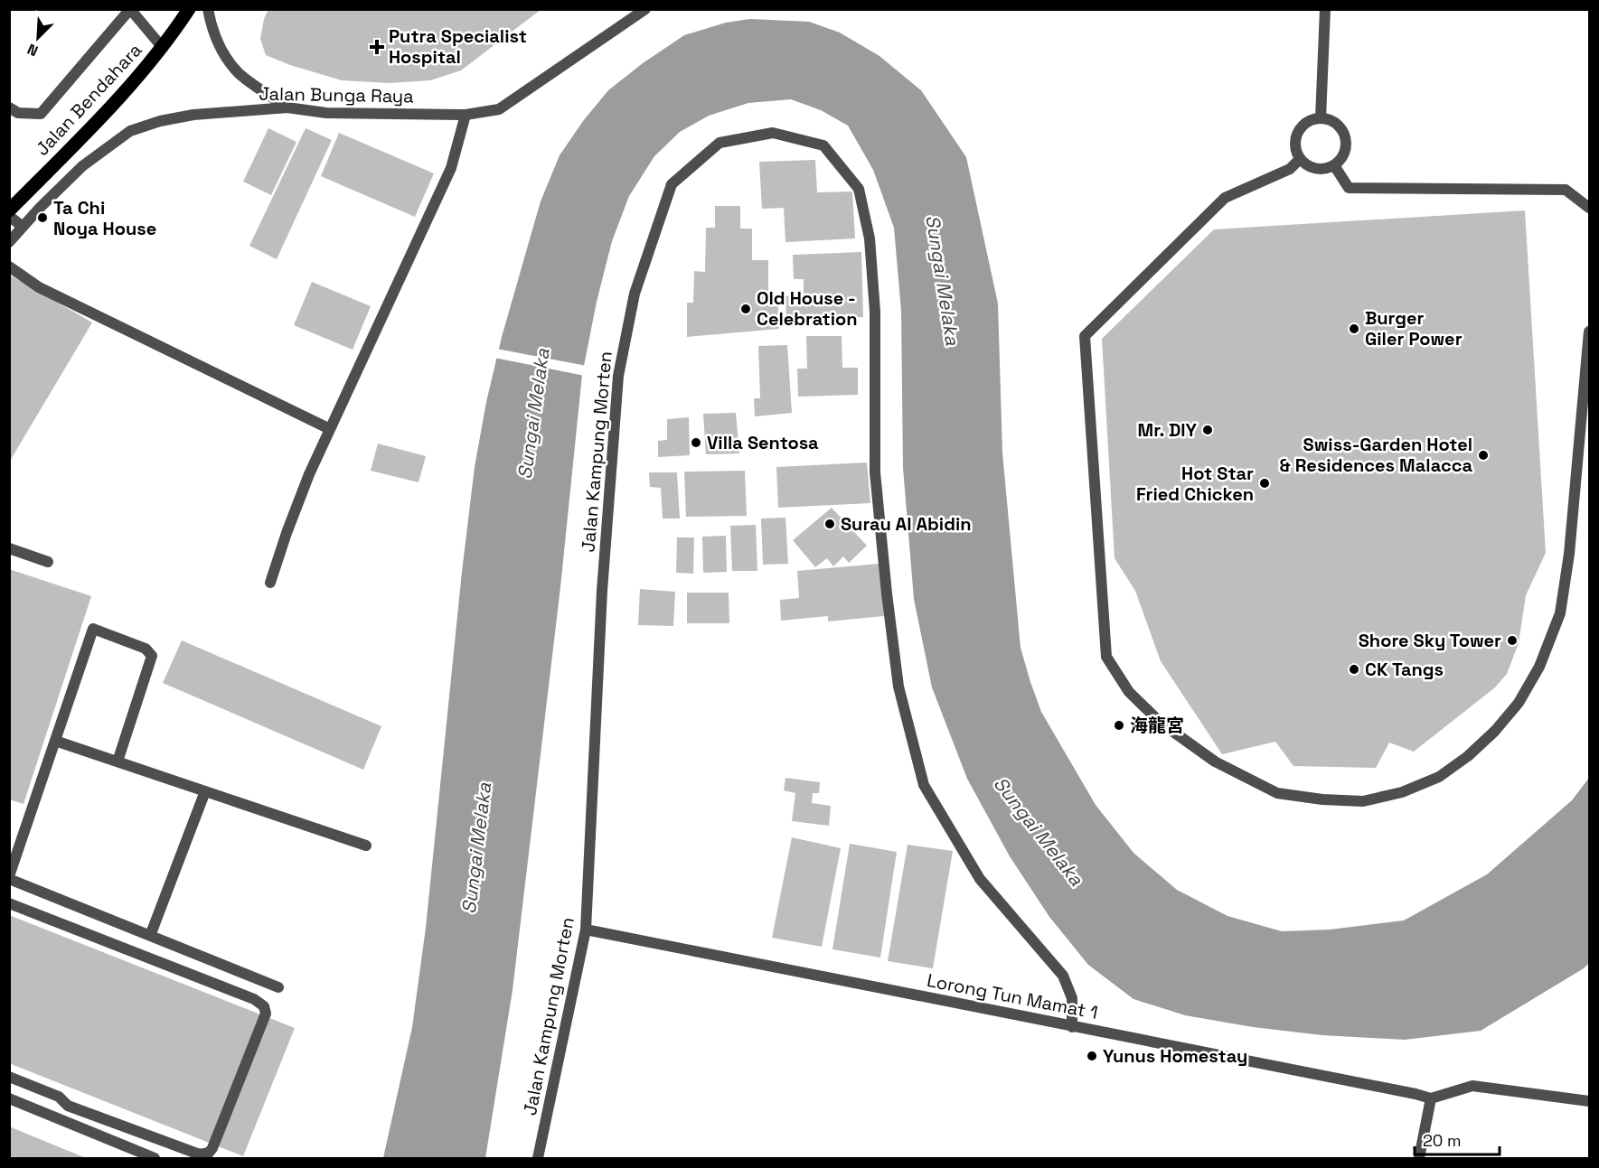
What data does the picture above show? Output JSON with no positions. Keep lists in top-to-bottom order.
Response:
{
  "streets": {
    "main road": ["Jalan Bendahara"],
    "street": ["Jalan Bunga Raya", "Jalan Kampung Morten", "Lorong Tun Mamat 1"]
  },
  "crossings": [
    ["Jalan Kampung Morten", "Lorong Tun Mamat 1"]
  ],
  "water": ["Sungai Melaka"],
  "places": {
    "health": ["Putra Specialist Hospital"],
    "other": [
      "Ta Chi Noya House",
      "Old House - Celebration",
      "Burger Giler Power",
      "Mr. DIY",
      "Villa Sentosa",
      "Swiss-Garden Hotel & Residences Malacca",
      "Hot Star Fried Chicken",
      "Surau Al Abidin",
      "Shore Sky Tower",
      "CK Tangs",
      "海龍宮",
      "Yunus Homestay"
    ]
  },
  "scale_bar": "20 m",
  "north": "bottom left"
}
